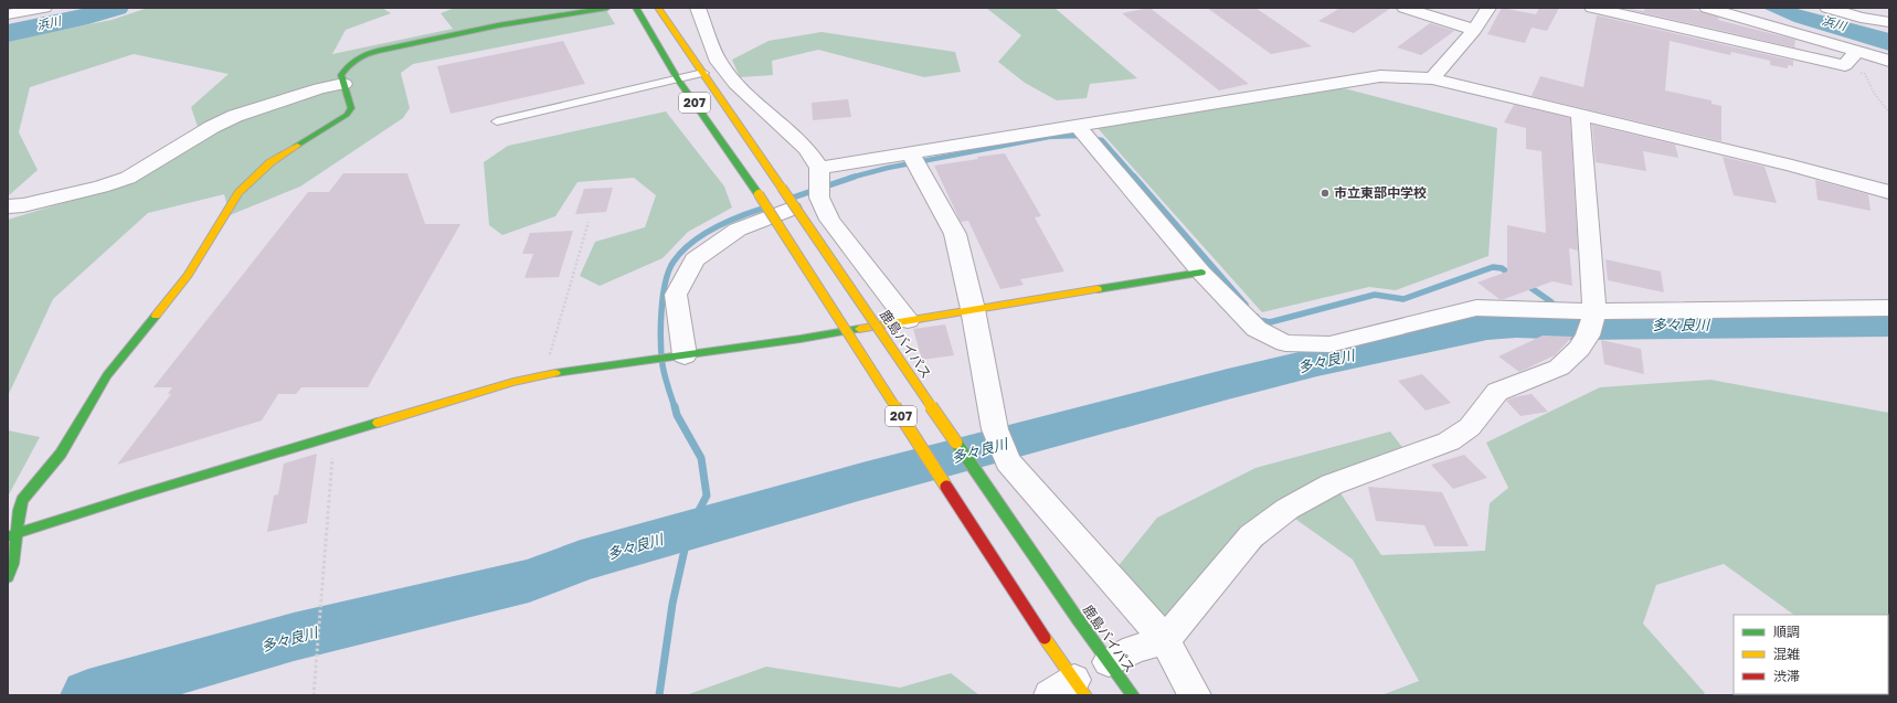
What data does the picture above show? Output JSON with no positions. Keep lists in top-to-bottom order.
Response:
{
  "streets": {
    "main road": ["207", "鹿島バイパス"]
  },
  "water": ["浜川", "多々良川"],
  "places": ["市立東部中学校"],
  "legend": ["順調", "混雑", "渋滞"]
}
